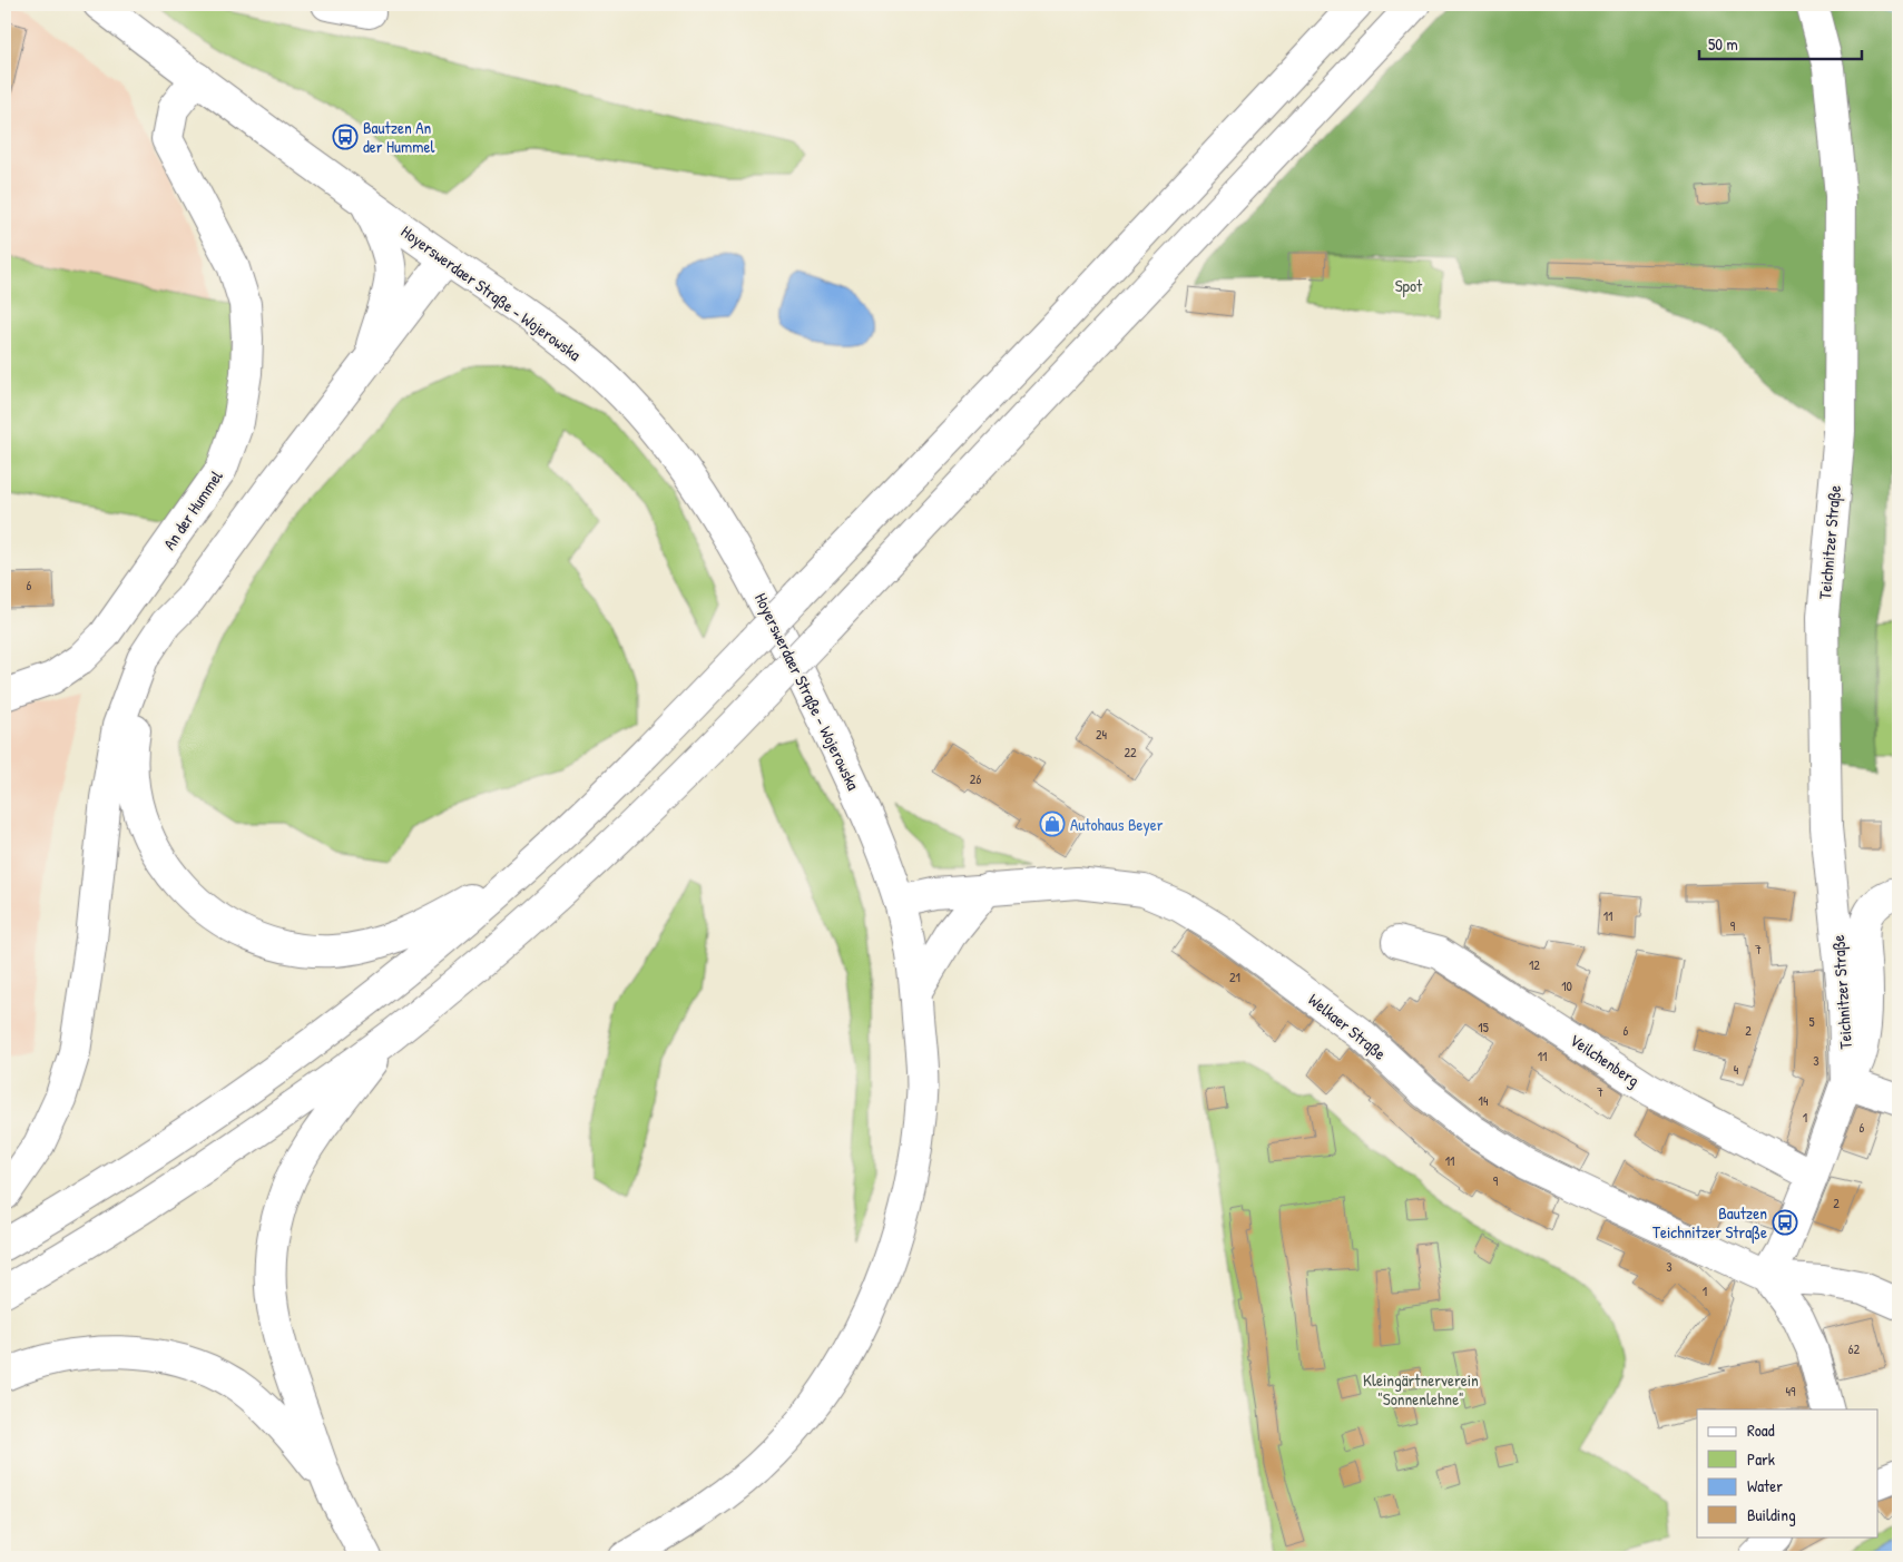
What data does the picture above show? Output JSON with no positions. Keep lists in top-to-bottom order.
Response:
{
  "streets": {
    "main road": [
      "Hoyerswerdaer Straße - Wojerowska",
      "An der Hummel",
      "Teichnitzer Straße",
      "Welkaer Straße",
      "Veilchenberg"
    ]
  },
  "crossings": [
    ["Hoyerswerdaer Straße - Wojerowska", "An der Hummel"],
    ["Hoyerswerdaer Straße - Wojerowska", "Welkaer Straße"],
    ["Teichnitzer Straße", "Welkaer Straße"],
    ["Teichnitzer Straße", "Veilchenberg"]
  ],
  "parks": ["Spot", "Kleingärtnerverein \"Sonnenlehne\""],
  "places": {
    "bus stop": ["Bautzen An der Hummel", "Bautzen Teichnitzer Straße"],
    "shop": ["Autohaus Beyer"]
  },
  "house_numbers": [
    "6",
    "24",
    "22",
    "26",
    "11",
    "9",
    "7",
    "12",
    "21",
    "10",
    "5",
    "15",
    "6",
    "2",
    "11",
    "3",
    "4",
    "7",
    "14",
    "1",
    "6",
    "11",
    "9",
    "2",
    "3",
    "1",
    "62",
    "49"
  ],
  "legend": [
    "Road",
    "Park",
    "Water",
    "Building"
  ],
  "scale_bar": "50 m"
}
